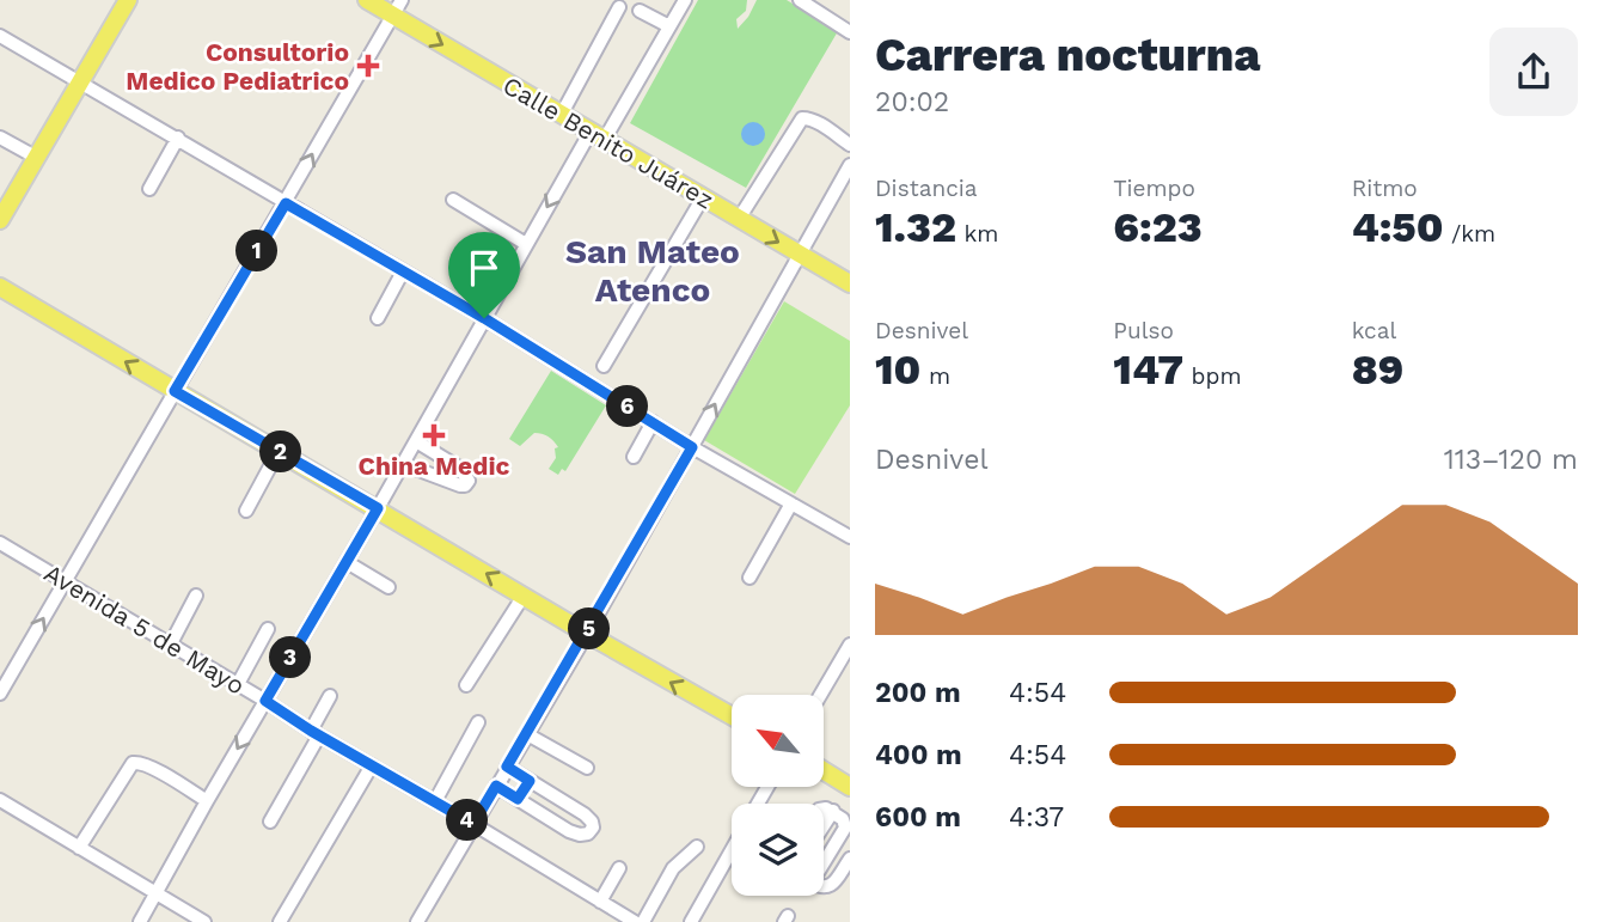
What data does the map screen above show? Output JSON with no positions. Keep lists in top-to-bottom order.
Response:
{
  "streets": {
    "main road": ["Calle Benito Juárez"],
    "street": ["Avenida 5 de Mayo"]
  },
  "one_way": ["Calle Benito Juárez"],
  "districts": ["San Mateo Atenco"],
  "places": {
    "health": ["Consultorio Medico Pediatrico", "China Medic"]
  },
  "north": "top left",
  "page": {
    "heading": ["Carrera nocturna", "20:02"],
    "stats": [
      ["Distancia", "1.32 km"],
      ["Tiempo", "6:23"],
      ["Ritmo", "4:50 /km"],
      ["Desnivel", "10 m"],
      ["Pulso", "147 bpm"],
      ["kcal", "89"]
    ],
    "pins": [
      "1",
      "6",
      "2",
      "5",
      "3",
      "4"
    ],
    "chart": ["Desnivel", "113–120 m"],
    "list": [
      {
        "name": "200 m",
        "note": "4:54"
      },
      {
        "name": "400 m",
        "note": "4:54"
      },
      {
        "name": "600 m",
        "note": "4:37"
      }
    ]
  }
}
